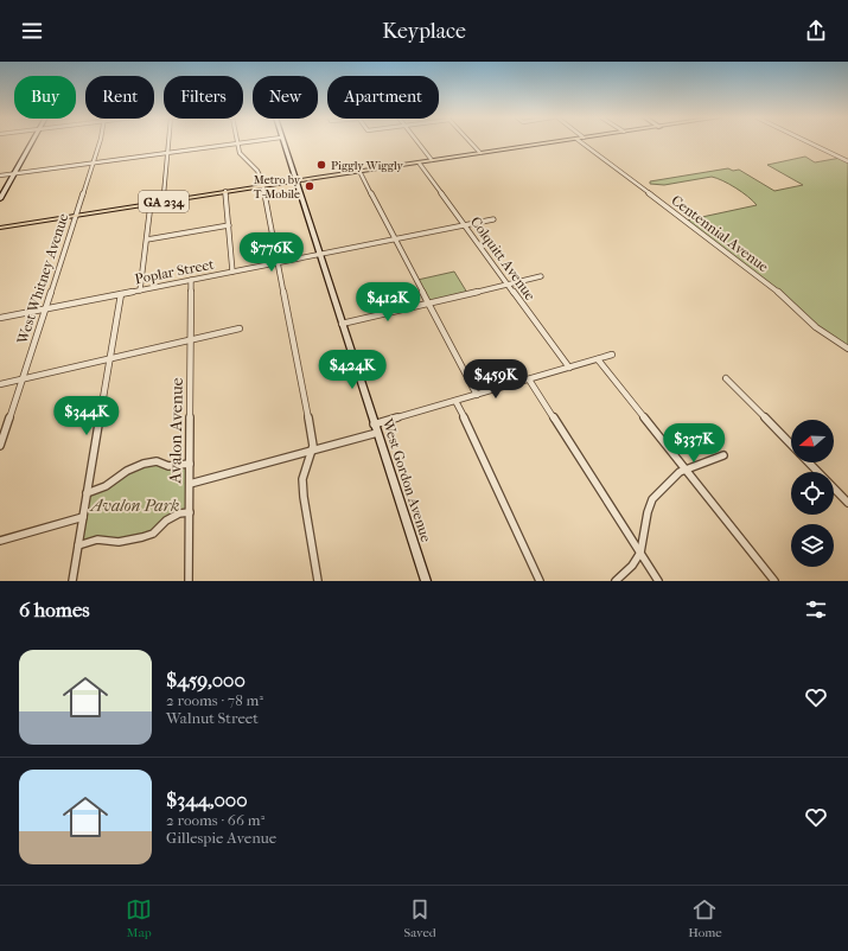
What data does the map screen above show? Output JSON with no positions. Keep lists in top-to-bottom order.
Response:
{
  "streets": {
    "main road": ["GA 234"],
    "street": [
      "Centennial Avenue",
      "Colquitt Avenue",
      "Poplar Street",
      "West Whitney Avenue",
      "Avalon Avenue",
      "West Gordon Avenue"
    ]
  },
  "crossings": [
    ["GA 234", "Colquitt Avenue"],
    ["GA 234", "West Whitney Avenue"],
    ["GA 234", "West Gordon Avenue"],
    ["Colquitt Avenue", "Poplar Street"],
    ["Poplar Street", "West Whitney Avenue"],
    ["Poplar Street", "Avalon Avenue"],
    ["Poplar Street", "West Gordon Avenue"]
  ],
  "parks": ["Avalon Park"],
  "places": ["Piggly Wiggly", "Metro by T-Mobile"],
  "north": "left",
  "page": {
    "header": "Keyplace",
    "chip": [
      "Buy",
      "Rent",
      "Filters",
      "New",
      "Apartment"
    ],
    "price": [
      "$776K",
      "$412K",
      "$424K",
      "$459K",
      "$344K",
      "$337K"
    ],
    "heading": "6 homes",
    "list": [
      {
        "name": "$459,000",
        "note": "2 rooms · 78 m² · Walnut Street"
      },
      {
        "name": "$344,000",
        "note": "2 rooms · 66 m² · Gillespie Avenue"
      }
    ],
    "tabs": ["Map", "Saved", "Home"]
  }
}
